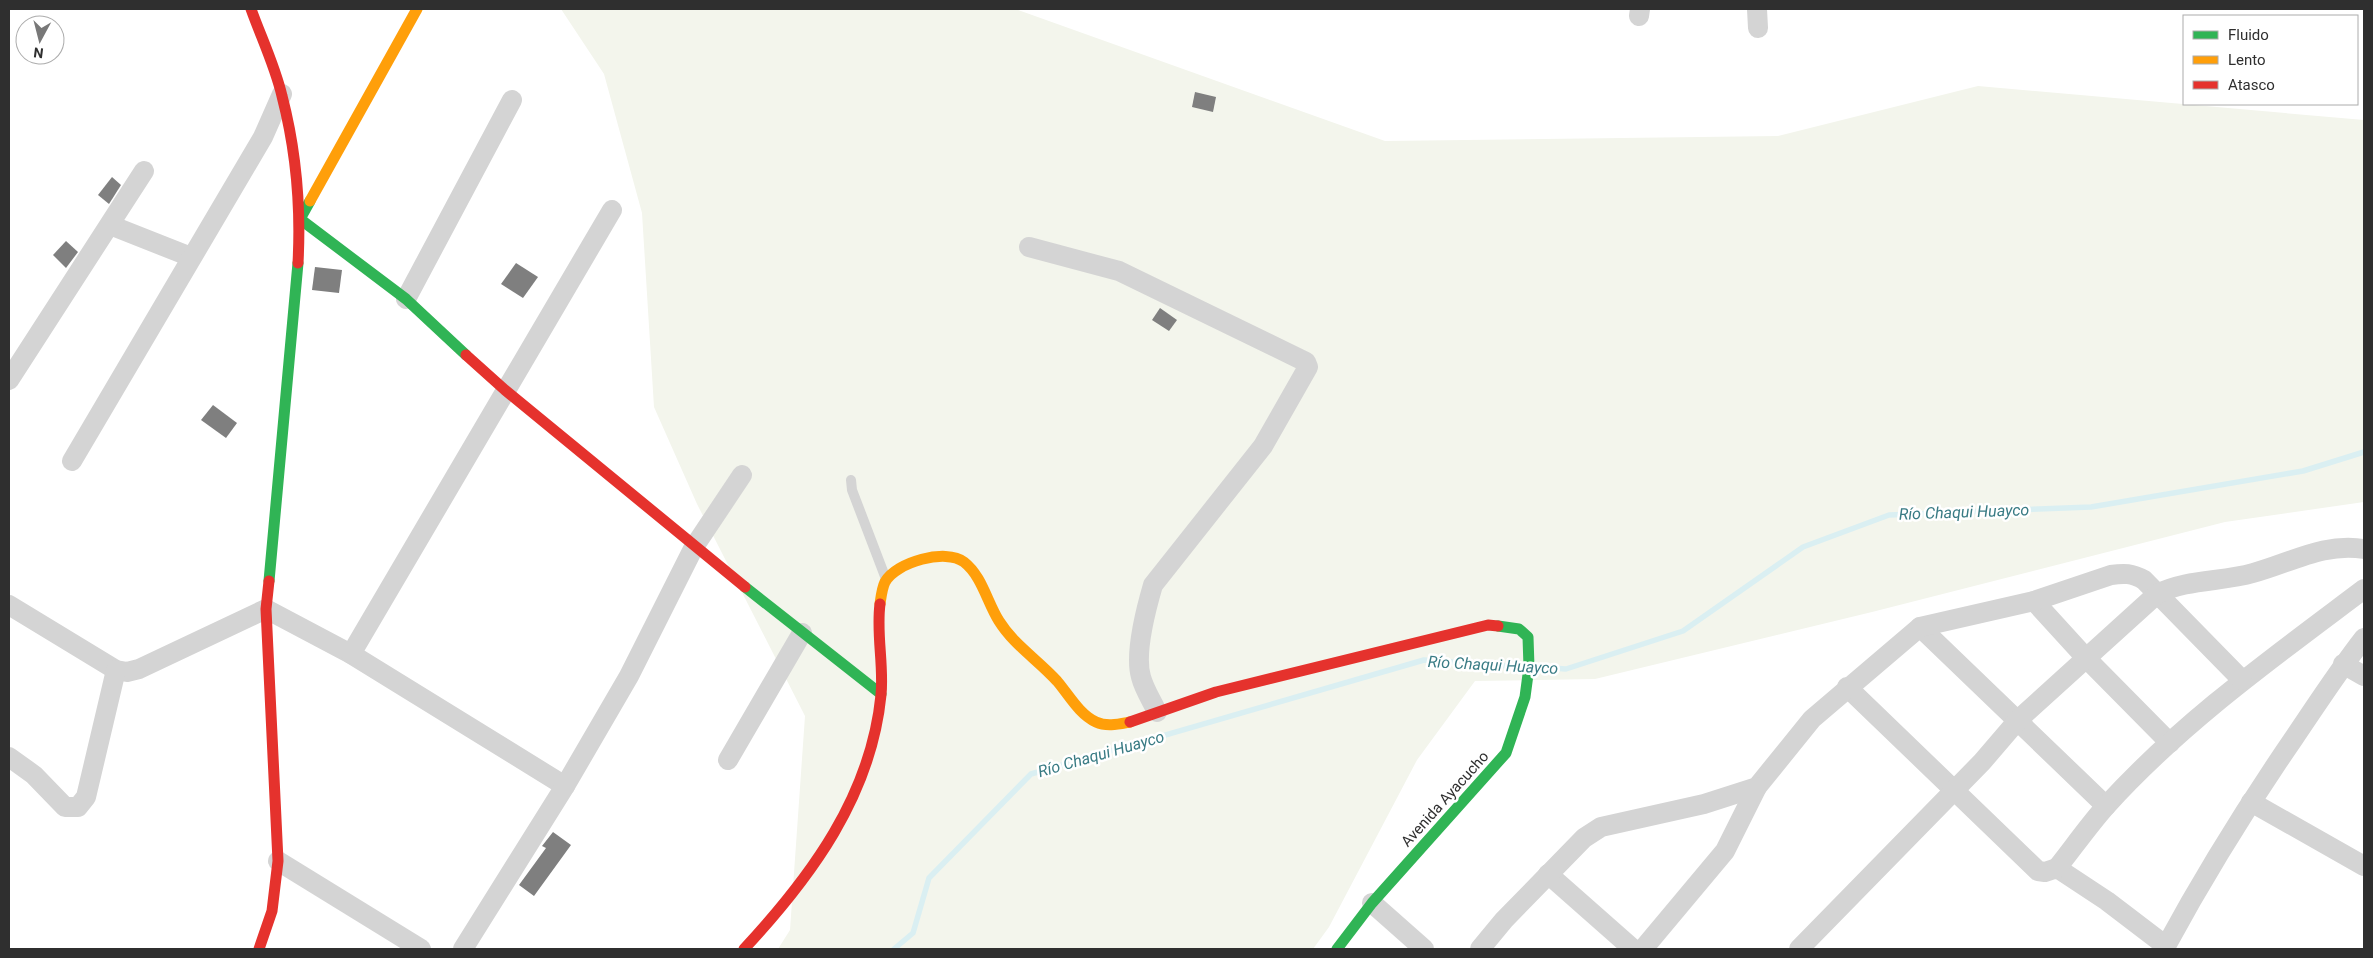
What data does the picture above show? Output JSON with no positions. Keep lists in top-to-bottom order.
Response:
{
  "streets": {
    "street": ["Avenida Ayacucho"]
  },
  "water": ["Río Chaqui Huayco"],
  "legend": ["Fluido", "Lento", "Atasco"],
  "north": "bottom"
}
